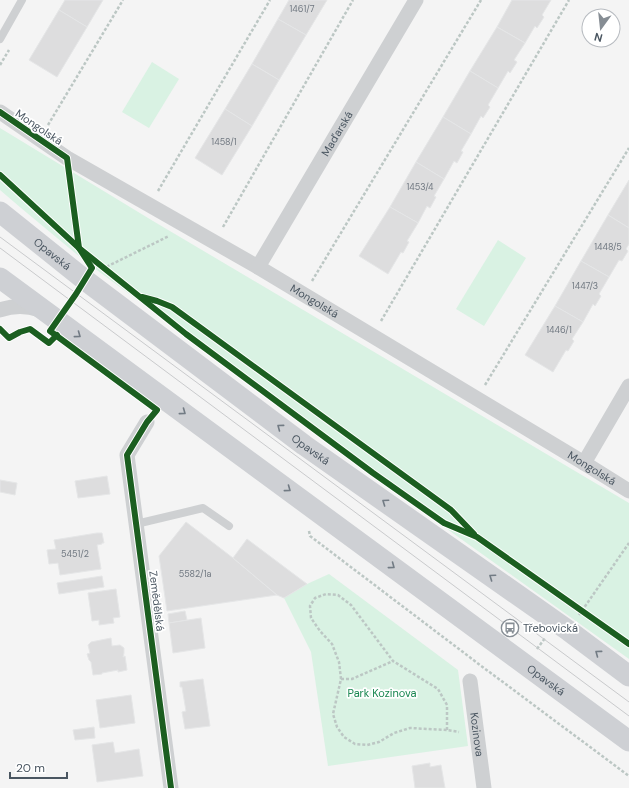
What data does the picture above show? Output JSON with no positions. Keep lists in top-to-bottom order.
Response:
{
  "streets": {
    "main road": ["Opavská"],
    "street": [
      "Mongolská",
      "Maďarská",
      "Zemědělská",
      "Kozinova"
    ]
  },
  "crossings": [
    ["Mongolská", "Maďarská"]
  ],
  "parks": ["Park Kozinova"],
  "places": {
    "bus stop": ["Třebovická"]
  },
  "house_numbers": [
    "1461/7",
    "1458/1",
    "1453/4",
    "1448/5",
    "1447/3",
    "1446/1",
    "5451/2",
    "5582/1a"
  ],
  "scale_bar": "20 m",
  "north": "bottom"
}
